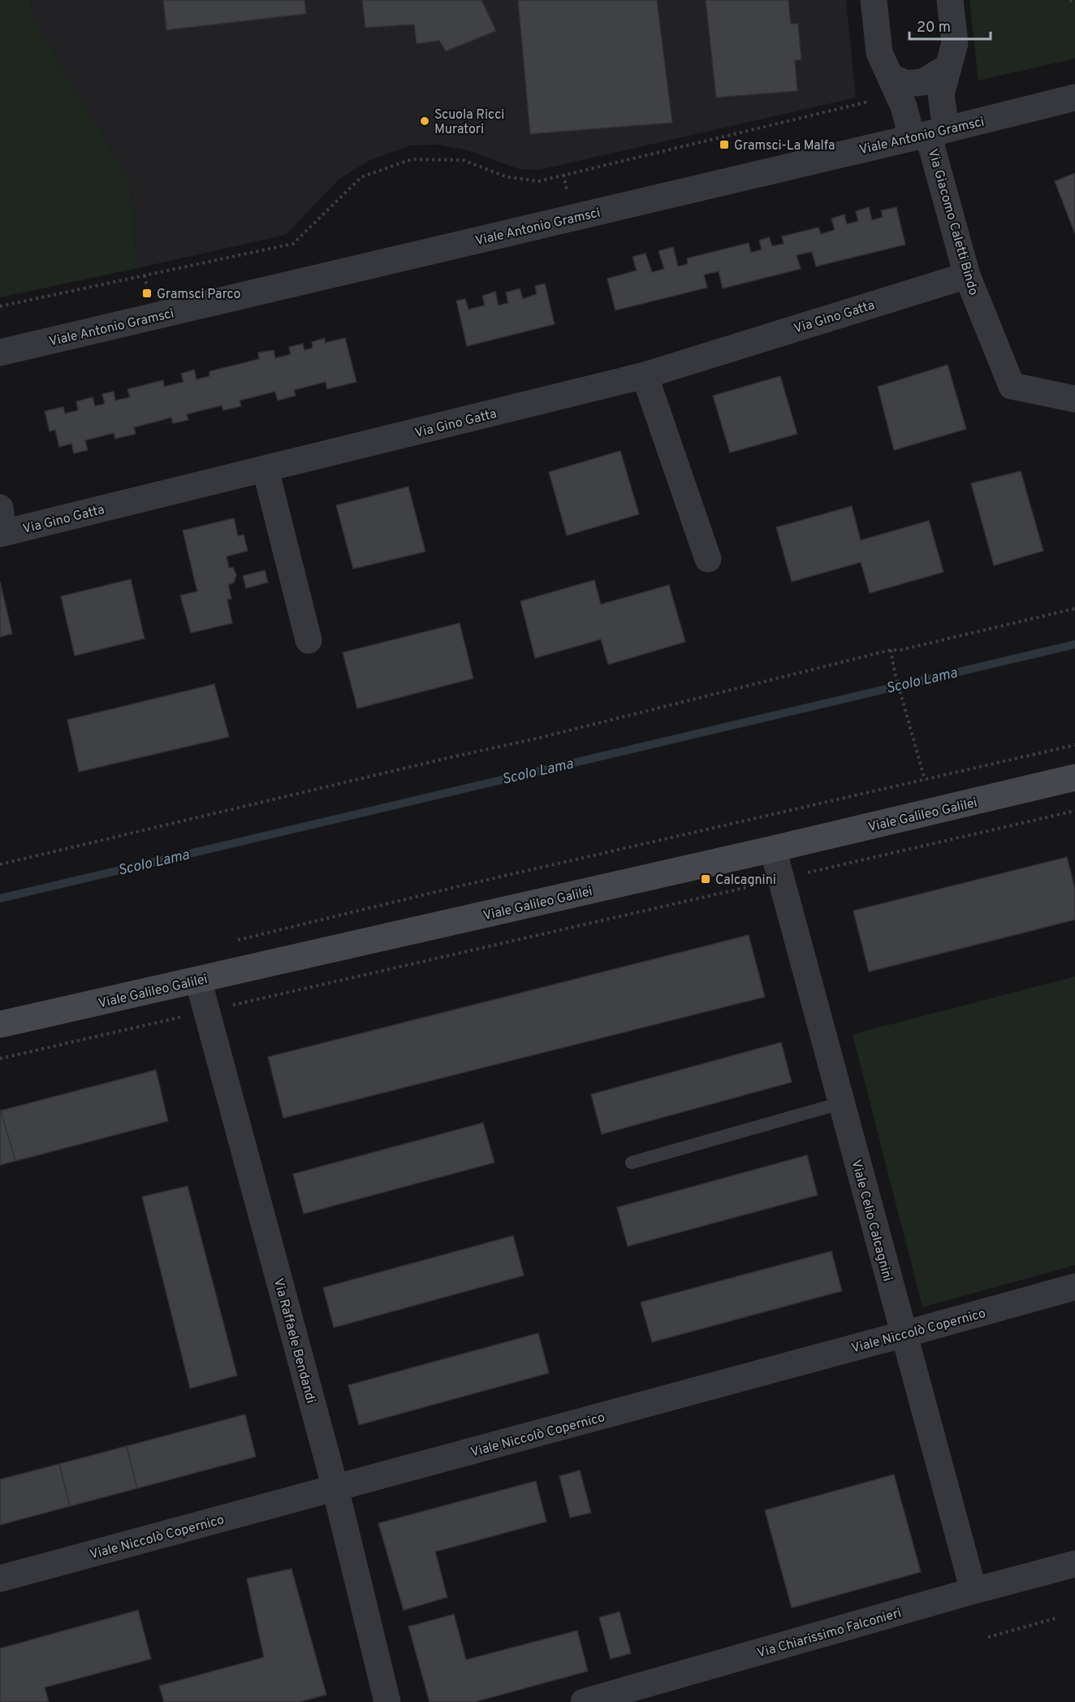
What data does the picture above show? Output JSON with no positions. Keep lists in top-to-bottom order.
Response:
{
  "streets": {
    "street": [
      "Viale Antonio Gramsci",
      "Via Giacomo Caletti Bindo",
      "Via Gino Gatta",
      "Viale Galileo Galilei",
      "Viale Celio Calcagnini",
      "Viale Niccolò Copernico",
      "Via Raffaele Bendandi",
      "Via Chiarissimo Falconieri"
    ]
  },
  "crossings": [
    ["Viale Antonio Gramsci", "Via Giacomo Caletti Bindo"],
    ["Via Giacomo Caletti Bindo", "Via Gino Gatta"],
    ["Viale Galileo Galilei", "Viale Celio Calcagnini"],
    ["Viale Galileo Galilei", "Via Raffaele Bendandi"],
    ["Viale Celio Calcagnini", "Viale Niccolò Copernico"],
    ["Viale Celio Calcagnini", "Via Chiarissimo Falconieri"],
    ["Viale Niccolò Copernico", "Via Raffaele Bendandi"]
  ],
  "water": ["Scolo Lama"],
  "places": {
    "other": ["Scuola Ricci Muratori"],
    "transit": ["Gramsci-La Malfa", "Gramsci Parco", "Calcagnini"]
  },
  "scale_bar": "20 m"
}
